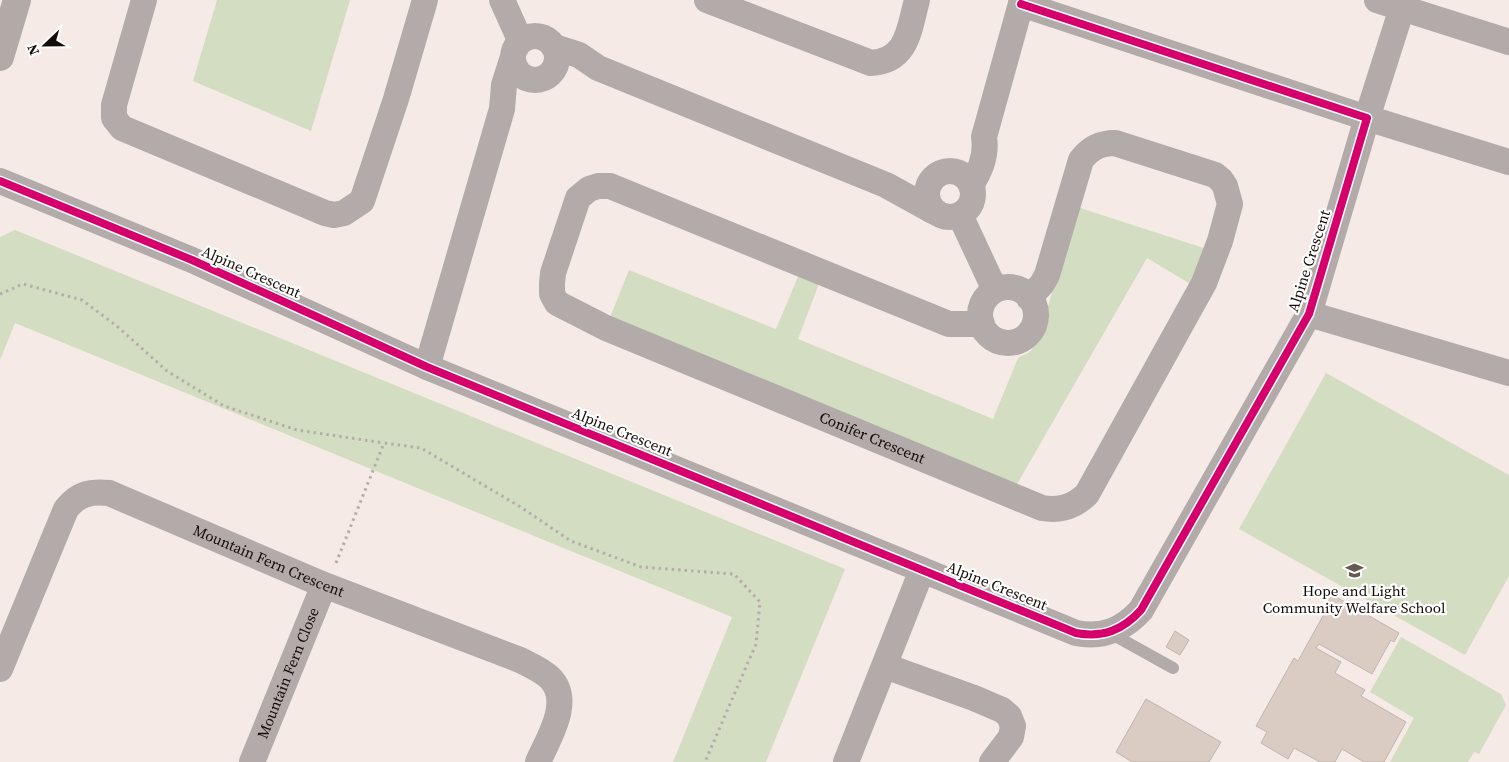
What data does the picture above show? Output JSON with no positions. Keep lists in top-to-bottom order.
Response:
{
  "streets": {
    "street": [
      "Alpine Crescent",
      "Conifer Crescent",
      "Mountain Fern Crescent",
      "Mountain Fern Close"
    ]
  },
  "crossings": [
    ["Mountain Fern Crescent", "Mountain Fern Close"]
  ],
  "places": {
    "school or university": ["Hope and Light Community Welfare School"]
  },
  "north": "left"
}
